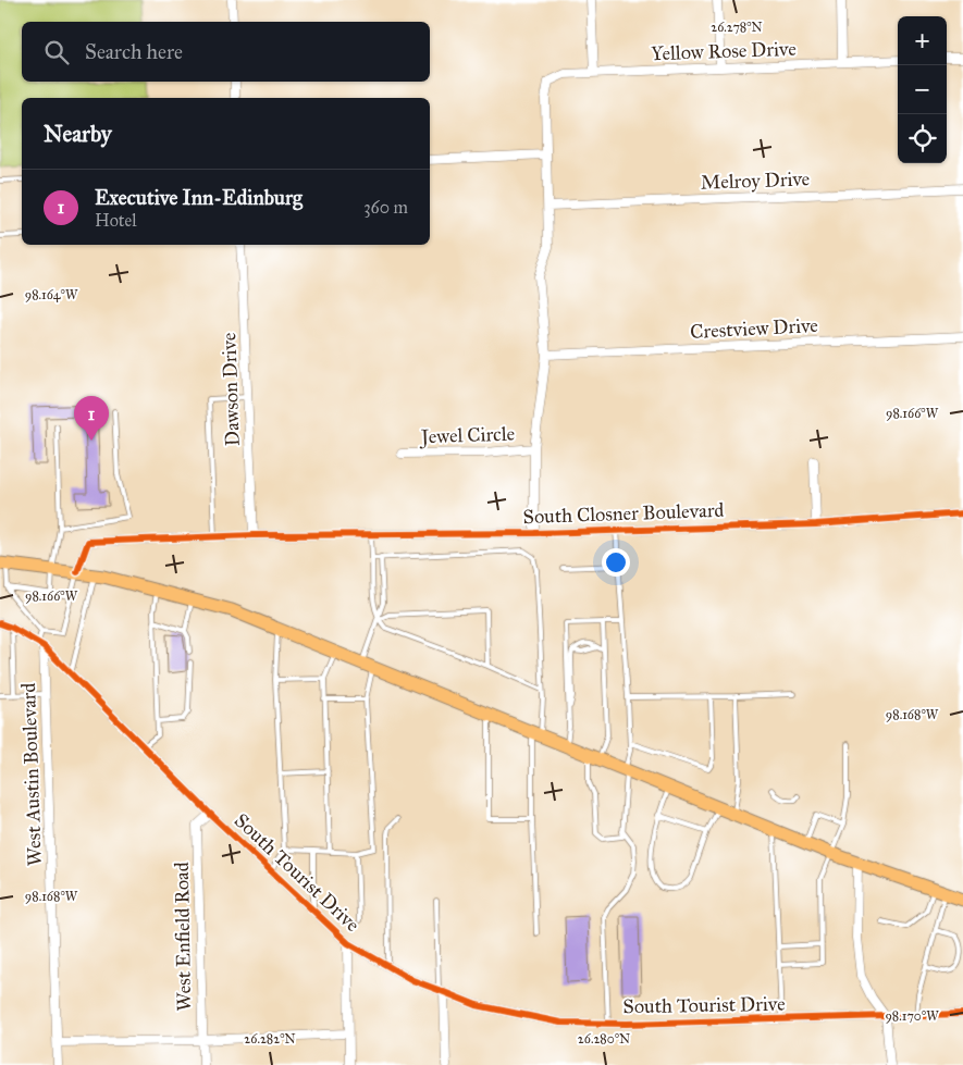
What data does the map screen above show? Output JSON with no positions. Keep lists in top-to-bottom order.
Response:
{
  "streets": {
    "street": [
      "Yellow Rose Drive",
      "Melroy Drive",
      "Crestview Drive",
      "Dawson Drive",
      "Jewel Circle",
      "South Closner Boulevard",
      "West Austin Boulevard",
      "South Tourist Drive",
      "West Enfield Road"
    ]
  },
  "crossings": [
    ["Dawson Drive", "South Closner Boulevard"],
    ["West Austin Boulevard", "South Tourist Drive"],
    ["South Tourist Drive", "West Enfield Road"]
  ],
  "page": {
    "map_buttons": ["+", "−"],
    "search": "Search here",
    "heading": "Nearby",
    "list": [
      {
        "mark": "1",
        "name": "Executive Inn-Edinburg",
        "note": "Hotel",
        "value": "360 m"
      }
    ],
    "pins": "1"
  },
  "coordinates": [
    "26.278°N",
    "98.164°W",
    "98.166°W",
    "98.168°W",
    "98.170°W",
    "26.282°N",
    "26.280°N"
  ]
}
